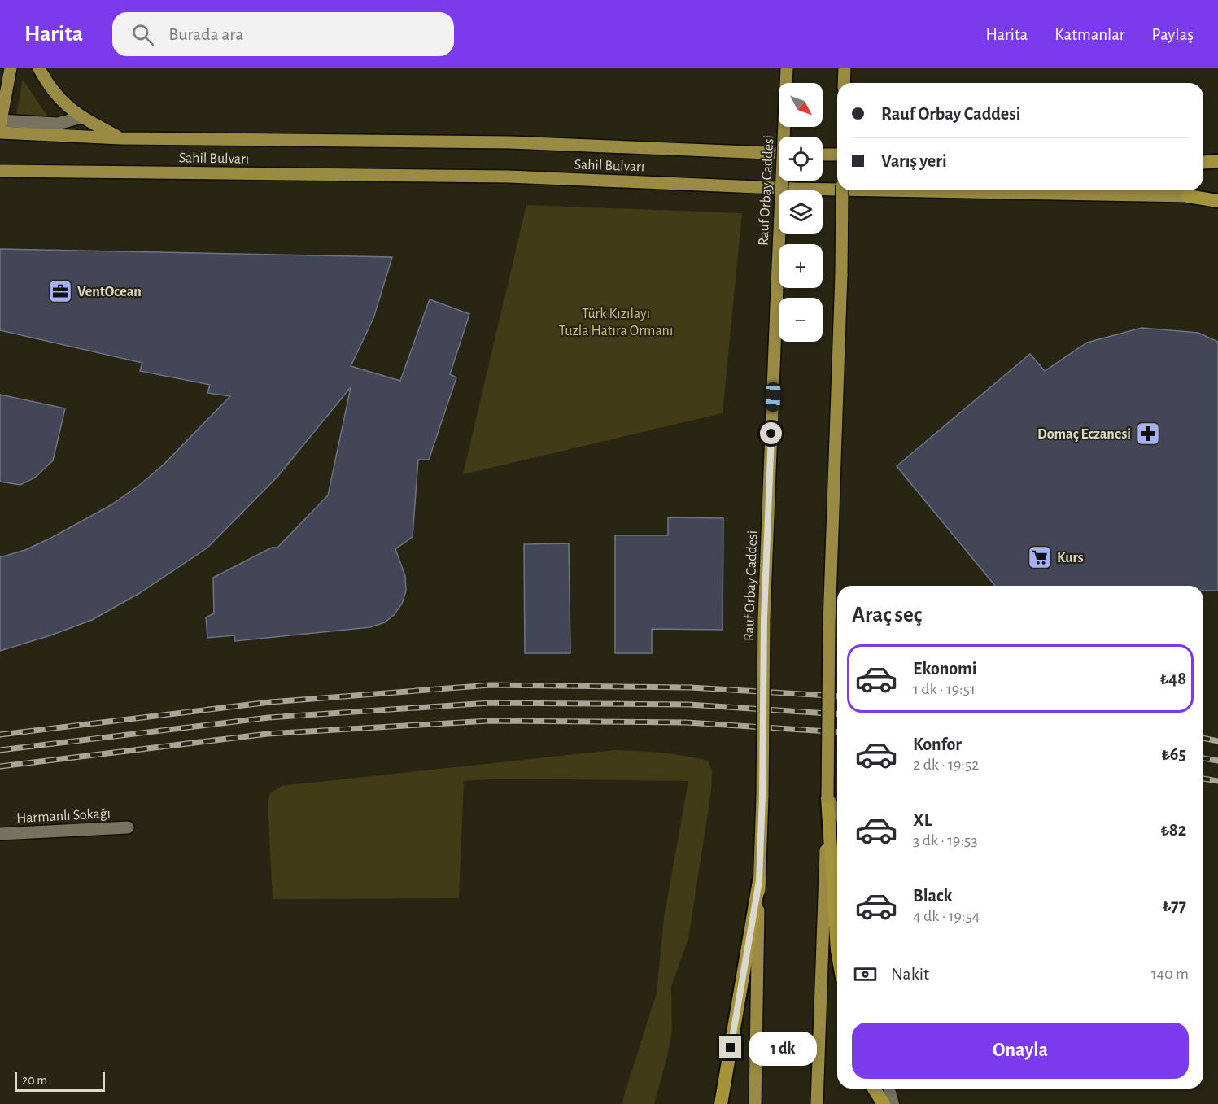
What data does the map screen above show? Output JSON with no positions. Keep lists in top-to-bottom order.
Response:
{
  "streets": {
    "highway": ["Sahil Bulvarı"],
    "main road": ["Rauf Orbay Caddesi"],
    "street": ["Harmanlı Sokağı"]
  },
  "parks": ["Türk Kızılayı Tuzla Hatıra Ormanı"],
  "places": {
    "office": ["VentOcean"],
    "pharmacy": ["Domaç Eczanesi"],
    "supermarket": ["Kurs"]
  },
  "scale_bar": "20 m",
  "north": "bottom right",
  "page": {
    "header": "Harita",
    "search": "Burada ara",
    "nav": ["Harita", "Katmanlar", "Paylaş"],
    "map_buttons": ["+", "−"],
    "banner": ["Rauf Orbay Caddesi", "Varış yeri"],
    "heading": "Araç seç",
    "list": [
      {
        "name": "Ekonomi",
        "note": "1 dk · 19:51",
        "value": "₺48"
      },
      {
        "name": "Konfor",
        "note": "2 dk · 19:52",
        "value": "₺65"
      },
      {
        "name": "XL",
        "note": "3 dk · 19:53",
        "value": "₺82"
      },
      {
        "name": "Black",
        "note": "4 dk · 19:54",
        "value": "₺77"
      }
    ],
    "pay": ["Nakit", "140 m"],
    "buttons": "Onayla",
    "bubble": "1 dk",
    "scale": "20 m"
  }
}
